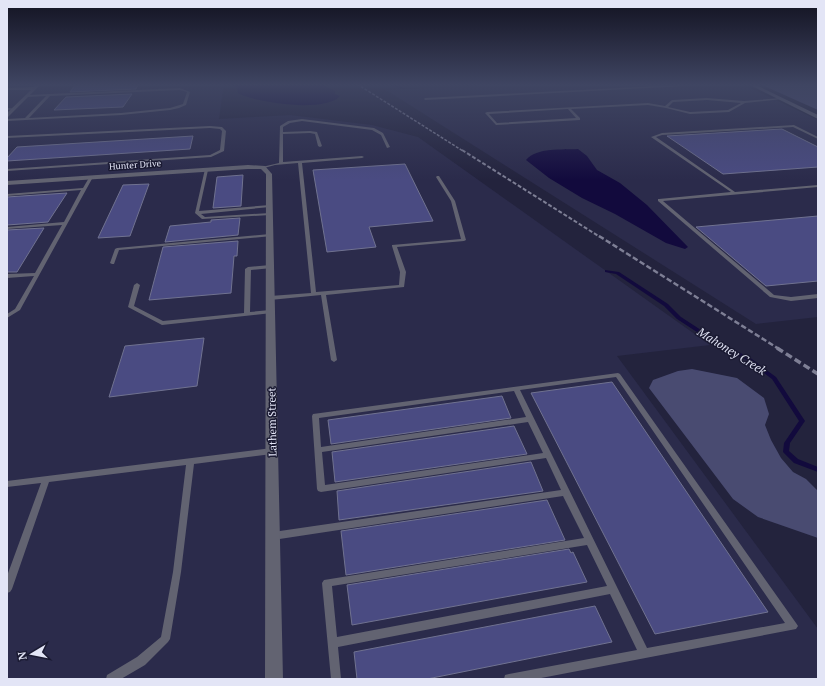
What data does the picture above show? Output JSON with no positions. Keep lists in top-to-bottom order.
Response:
{
  "streets": {
    "street": ["Hunter Drive", "Lathem Street"]
  },
  "crossings": [
    ["Hunter Drive", "Lathem Street"]
  ],
  "water": ["Mahoney Creek"],
  "north": "left"
}
